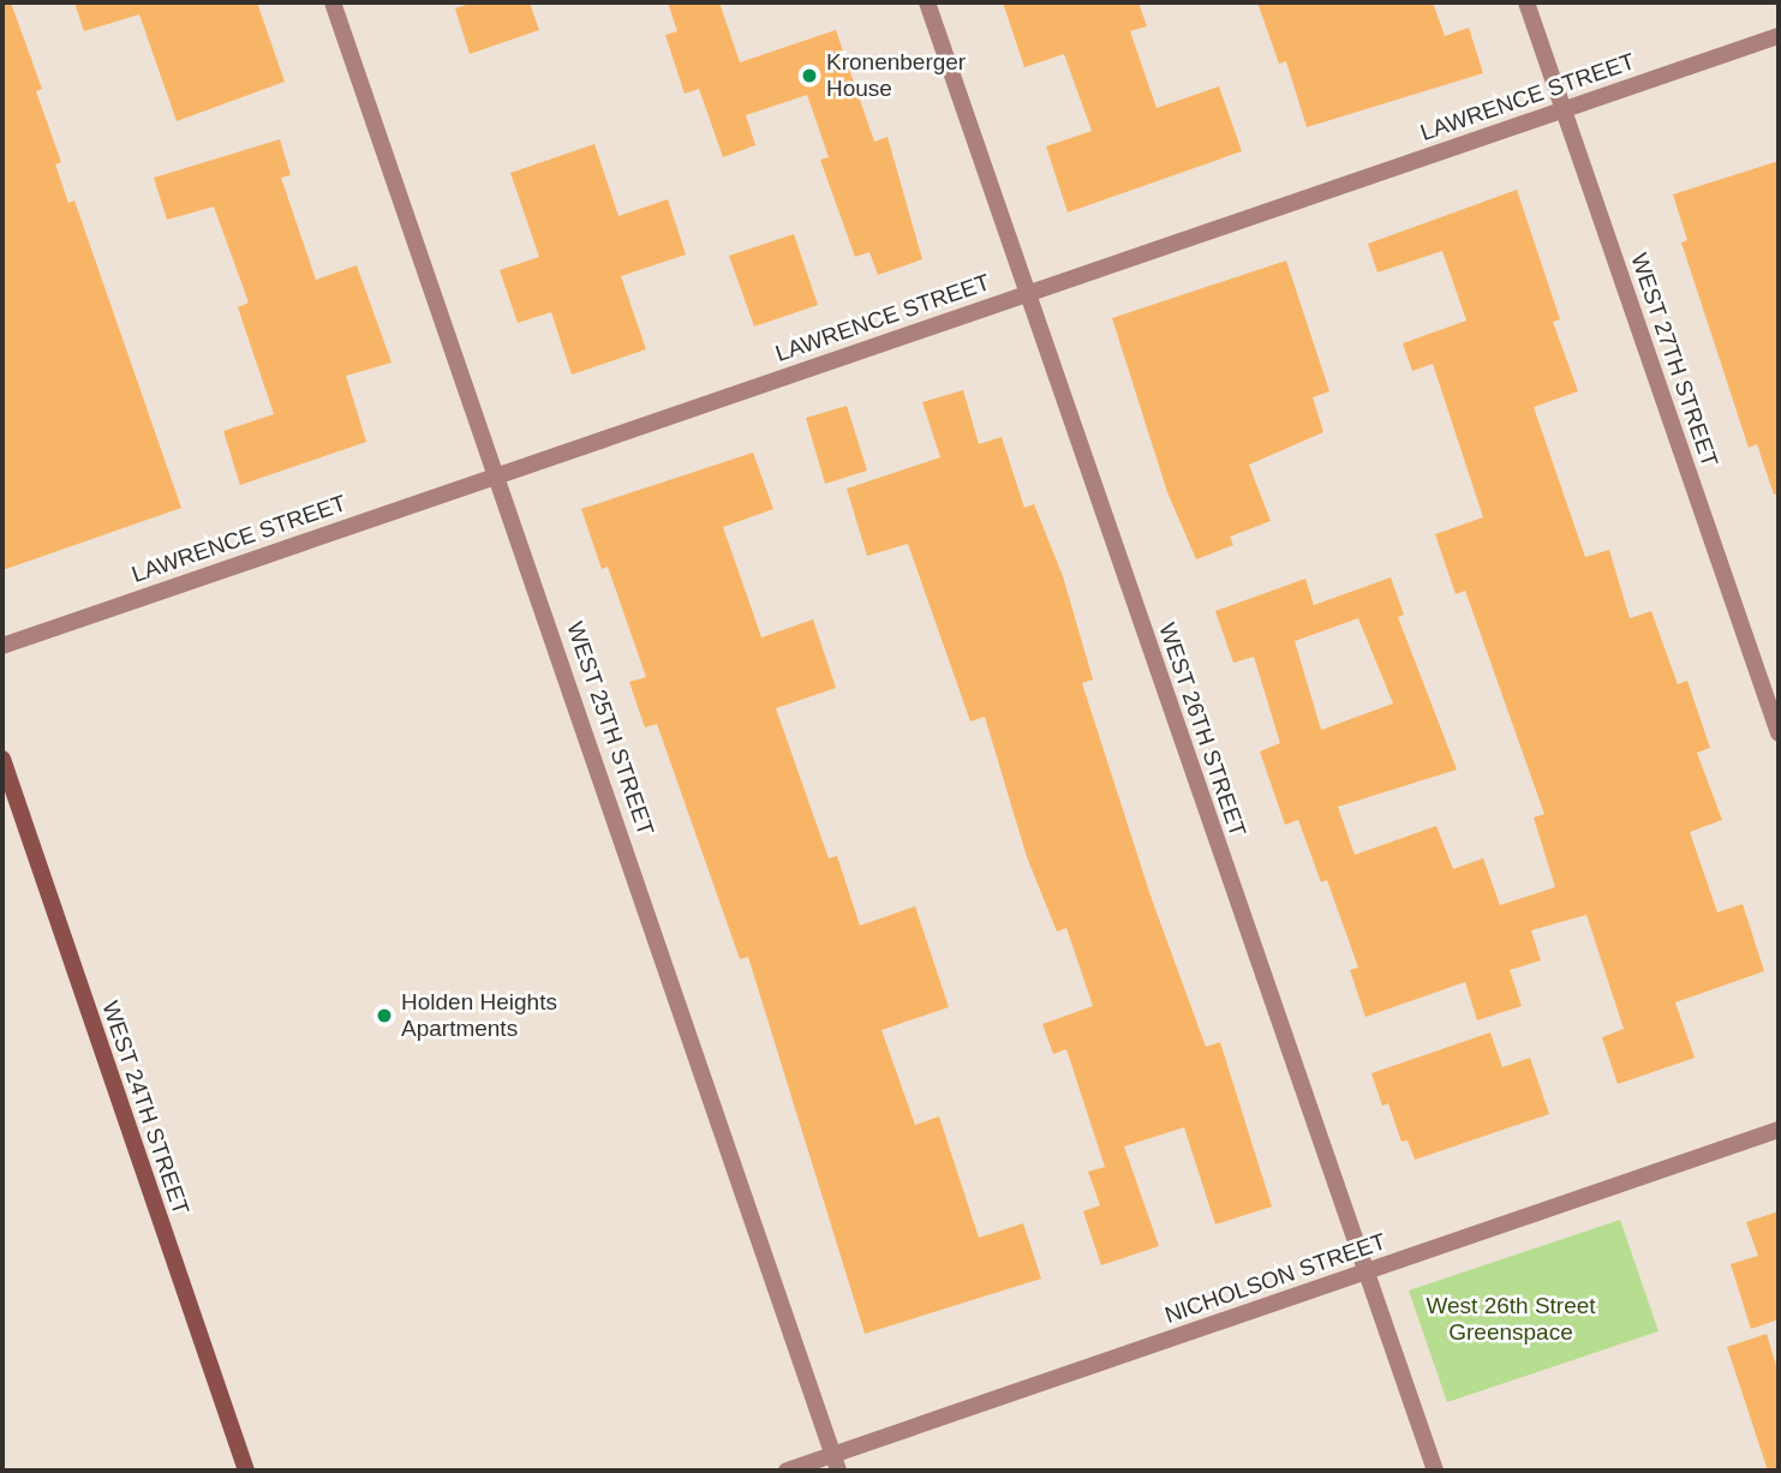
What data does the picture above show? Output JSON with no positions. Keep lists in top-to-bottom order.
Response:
{
  "streets": {
    "street": [
      "LAWRENCE STREET",
      "WEST 27TH STREET",
      "WEST 25TH STREET",
      "WEST 26TH STREET",
      "WEST 24TH STREET",
      "NICHOLSON STREET"
    ]
  },
  "crossings": [
    ["LAWRENCE STREET", "WEST 27TH STREET"],
    ["LAWRENCE STREET", "WEST 25TH STREET"],
    ["LAWRENCE STREET", "WEST 26TH STREET"],
    ["WEST 25TH STREET", "NICHOLSON STREET"],
    ["WEST 26TH STREET", "NICHOLSON STREET"]
  ],
  "parks": ["West 26th Street Greenspace"],
  "places": ["Kronenberger House", "Holden Heights Apartments"]
}
